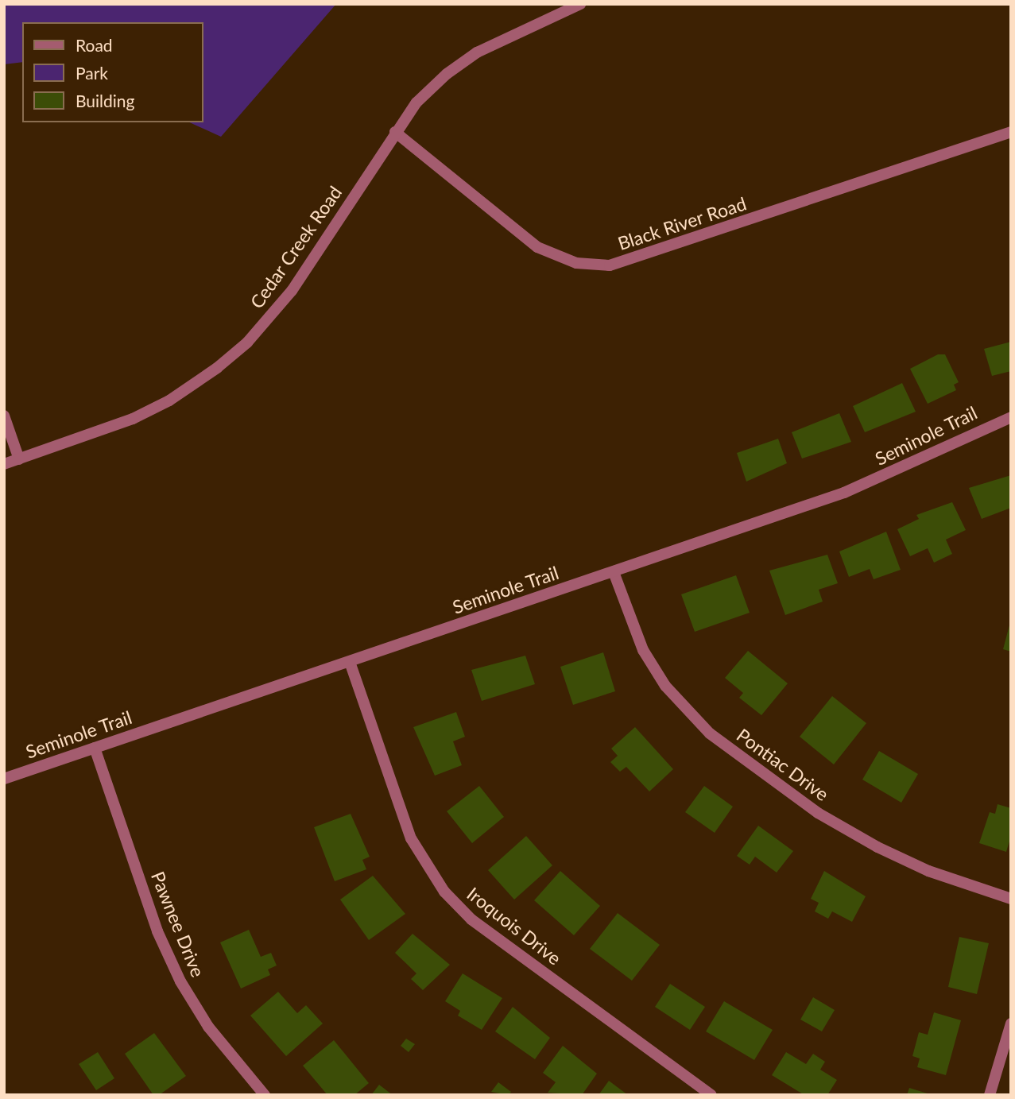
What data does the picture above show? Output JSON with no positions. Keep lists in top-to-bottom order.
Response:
{
  "streets": {
    "street": [
      "Black River Road",
      "Cedar Creek Road",
      "Seminole Trail",
      "Pontiac Drive",
      "Pawnee Drive",
      "Iroquois Drive"
    ]
  },
  "crossings": [
    ["Black River Road", "Cedar Creek Road"],
    ["Seminole Trail", "Pontiac Drive"],
    ["Seminole Trail", "Pawnee Drive"],
    ["Seminole Trail", "Iroquois Drive"]
  ],
  "legend": ["Road", "Park", "Building"]
}
